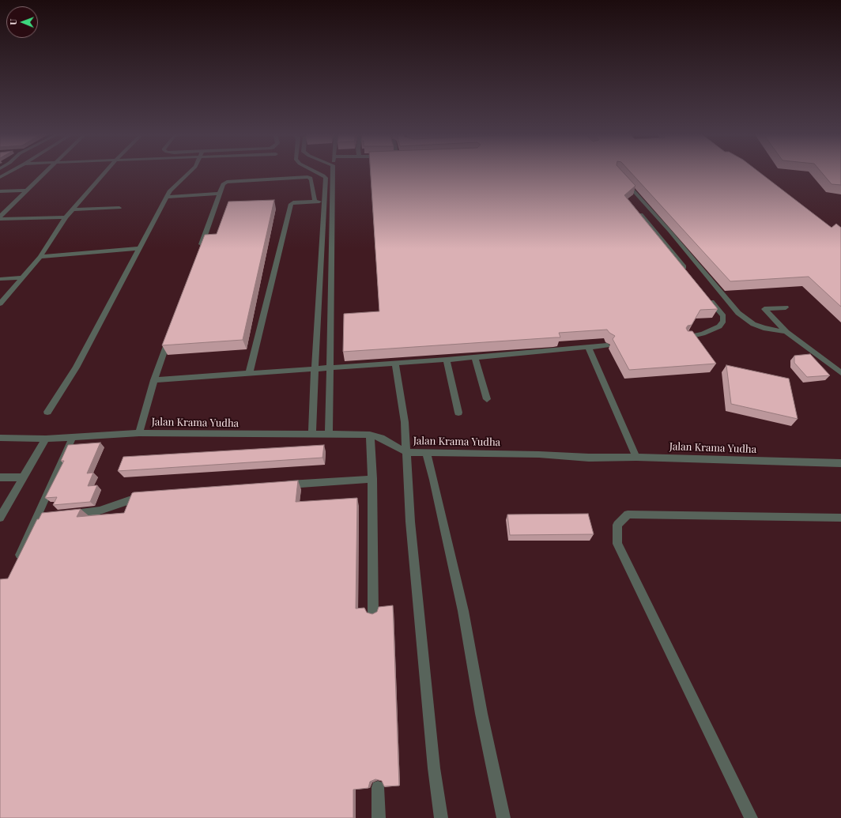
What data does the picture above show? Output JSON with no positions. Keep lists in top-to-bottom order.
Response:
{
  "streets": {
    "lane": ["Jalan Krama Yudha"]
  },
  "north": "left"
}
